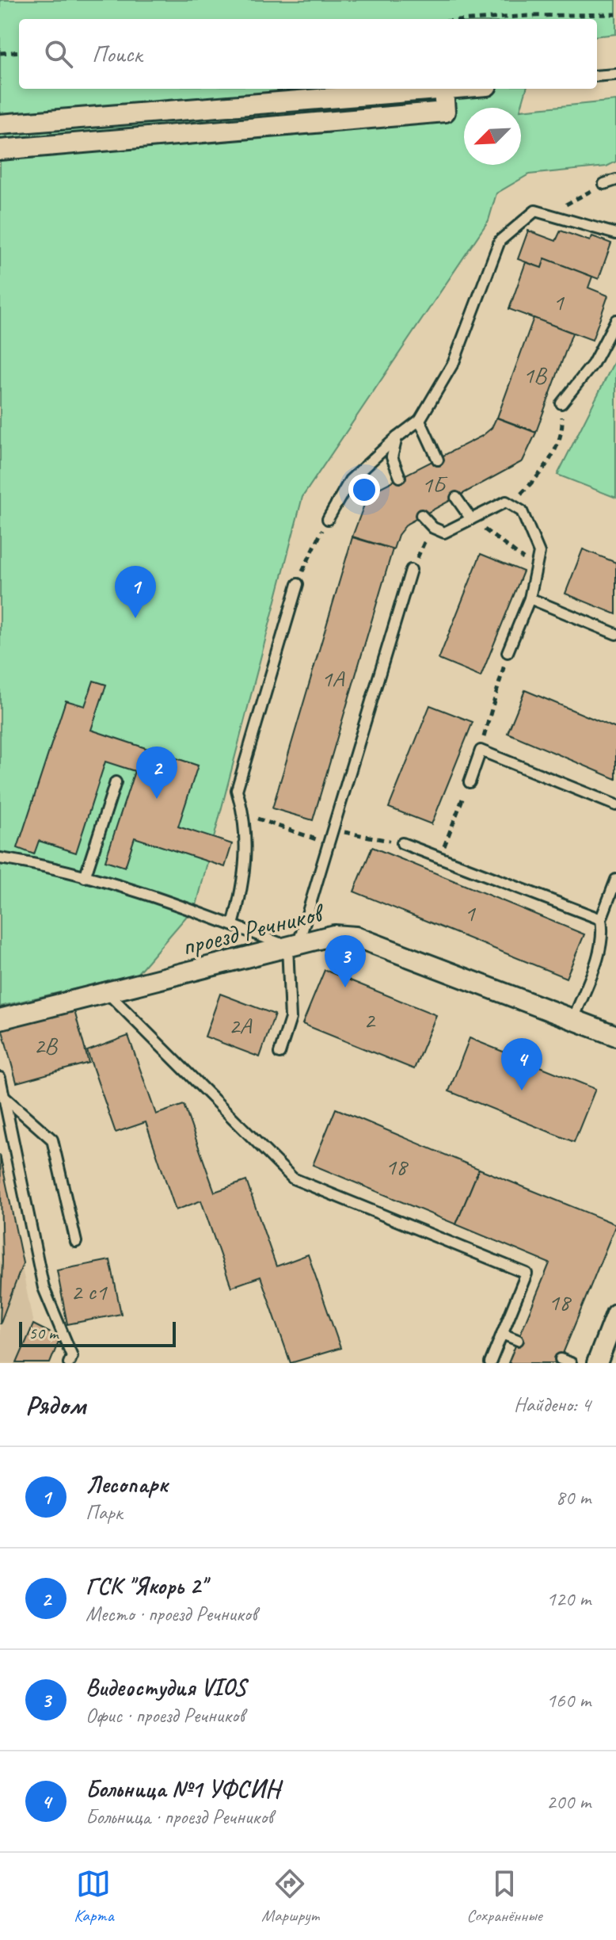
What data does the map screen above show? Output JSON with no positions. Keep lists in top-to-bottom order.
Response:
{
  "streets": {
    "street": ["проезд Речников"]
  },
  "house_numbers": [
    "1",
    "1В",
    "1Б",
    "1А",
    "1",
    "2",
    "2А",
    "2В",
    "18",
    "2 с1",
    "18"
  ],
  "scale_bar": "50 m",
  "north": "bottom left",
  "page": {
    "search": "Поиск",
    "pins": [
      "1",
      "2",
      "3",
      "4"
    ],
    "scale": "50 m",
    "heading": ["Рядом", "Найдено: 4"],
    "list": [
      {
        "mark": "1",
        "name": "Лесопарк",
        "note": "Парк",
        "value": "80 m"
      },
      {
        "mark": "2",
        "name": "ГСК \"Якорь 2\"",
        "note": "Место · проезд Речников",
        "value": "120 m"
      },
      {
        "mark": "3",
        "name": "Видеостудия VIOS",
        "note": "Офис · проезд Речников",
        "value": "160 m"
      },
      {
        "mark": "4",
        "name": "Больница №1 УФСИН",
        "note": "Больница · проезд Речников",
        "value": "200 m"
      }
    ],
    "nav": ["Карта", "Маршрут", "Сохранённые"]
  }
}
